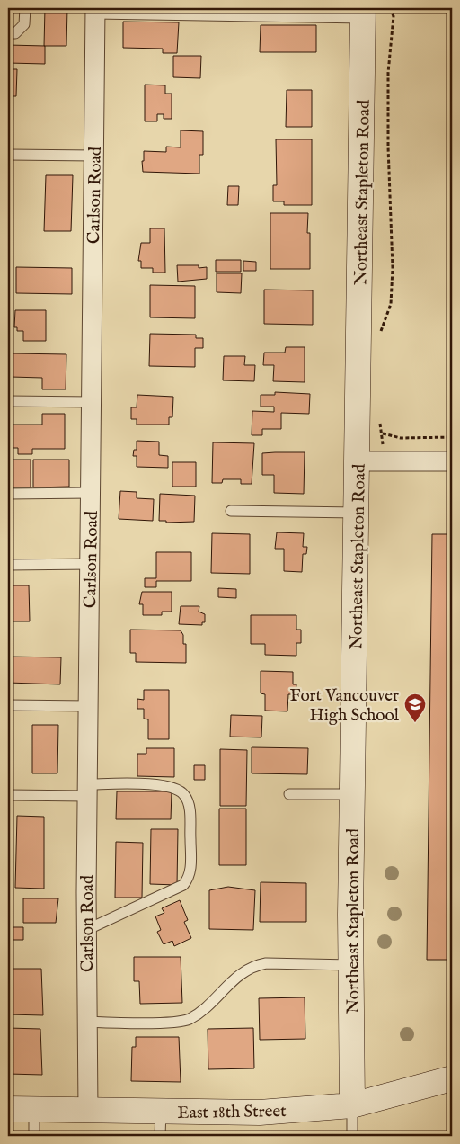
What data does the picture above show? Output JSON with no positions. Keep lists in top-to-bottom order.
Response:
{
  "streets": {
    "street": ["Northeast Stapleton Road", "Carlson Road", "East 18th Street"]
  },
  "crossings": [
    ["Northeast Stapleton Road", "East 18th Street"],
    ["Carlson Road", "East 18th Street"]
  ],
  "places": {
    "school or university": ["Fort Vancouver High School"]
  }
}
